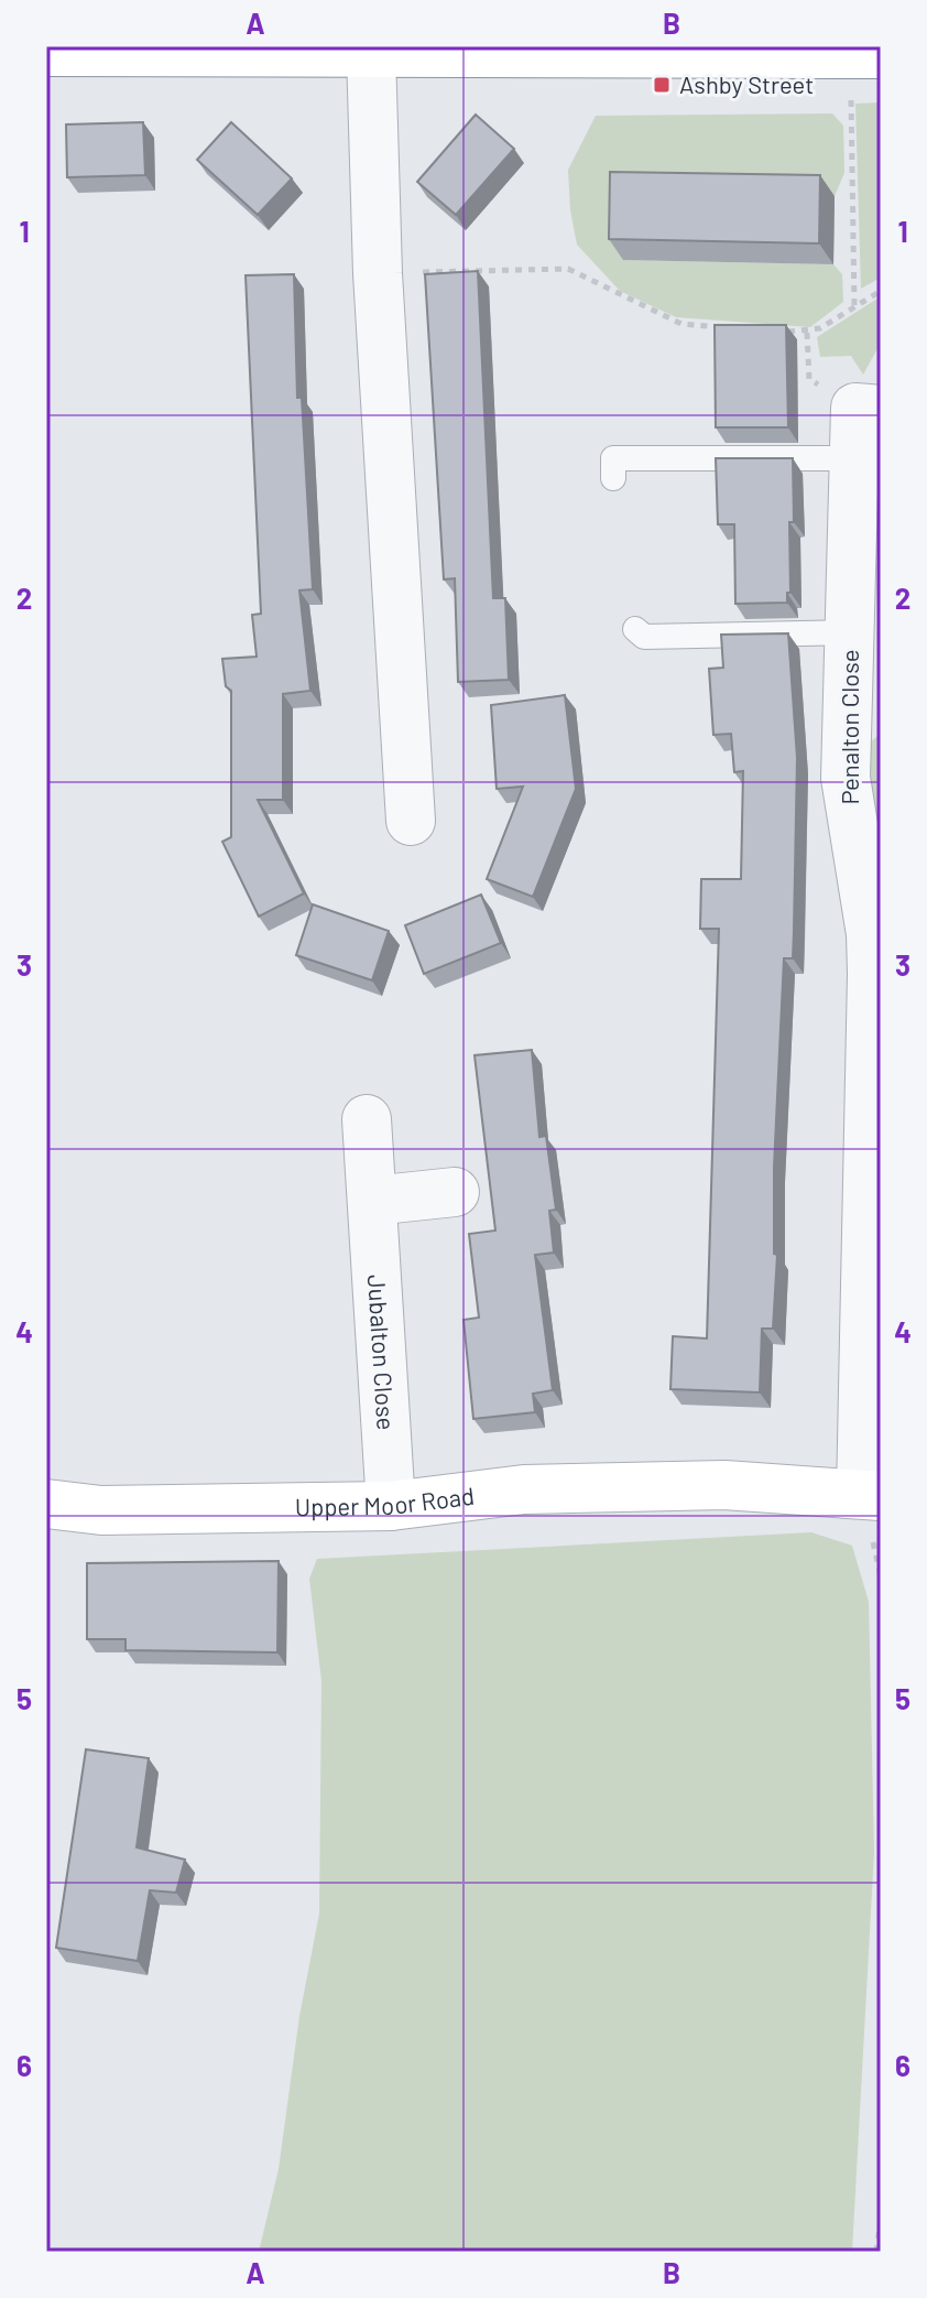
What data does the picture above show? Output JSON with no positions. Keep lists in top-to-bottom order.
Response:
{
  "streets": {
    "main road": ["Upper Moor Road"],
    "street": ["Penalton Close", "Jubalton Close"]
  },
  "crossings": [
    ["Penalton Close", "Upper Moor Road"],
    ["Jubalton Close", "Upper Moor Road"]
  ],
  "places": {
    "transit": ["Ashby Street"]
  },
  "grid": {
    "columns": ["A", "B"],
    "rows": [
      "1",
      "2",
      "3",
      "4",
      "5",
      "6"
    ]
  }
}
